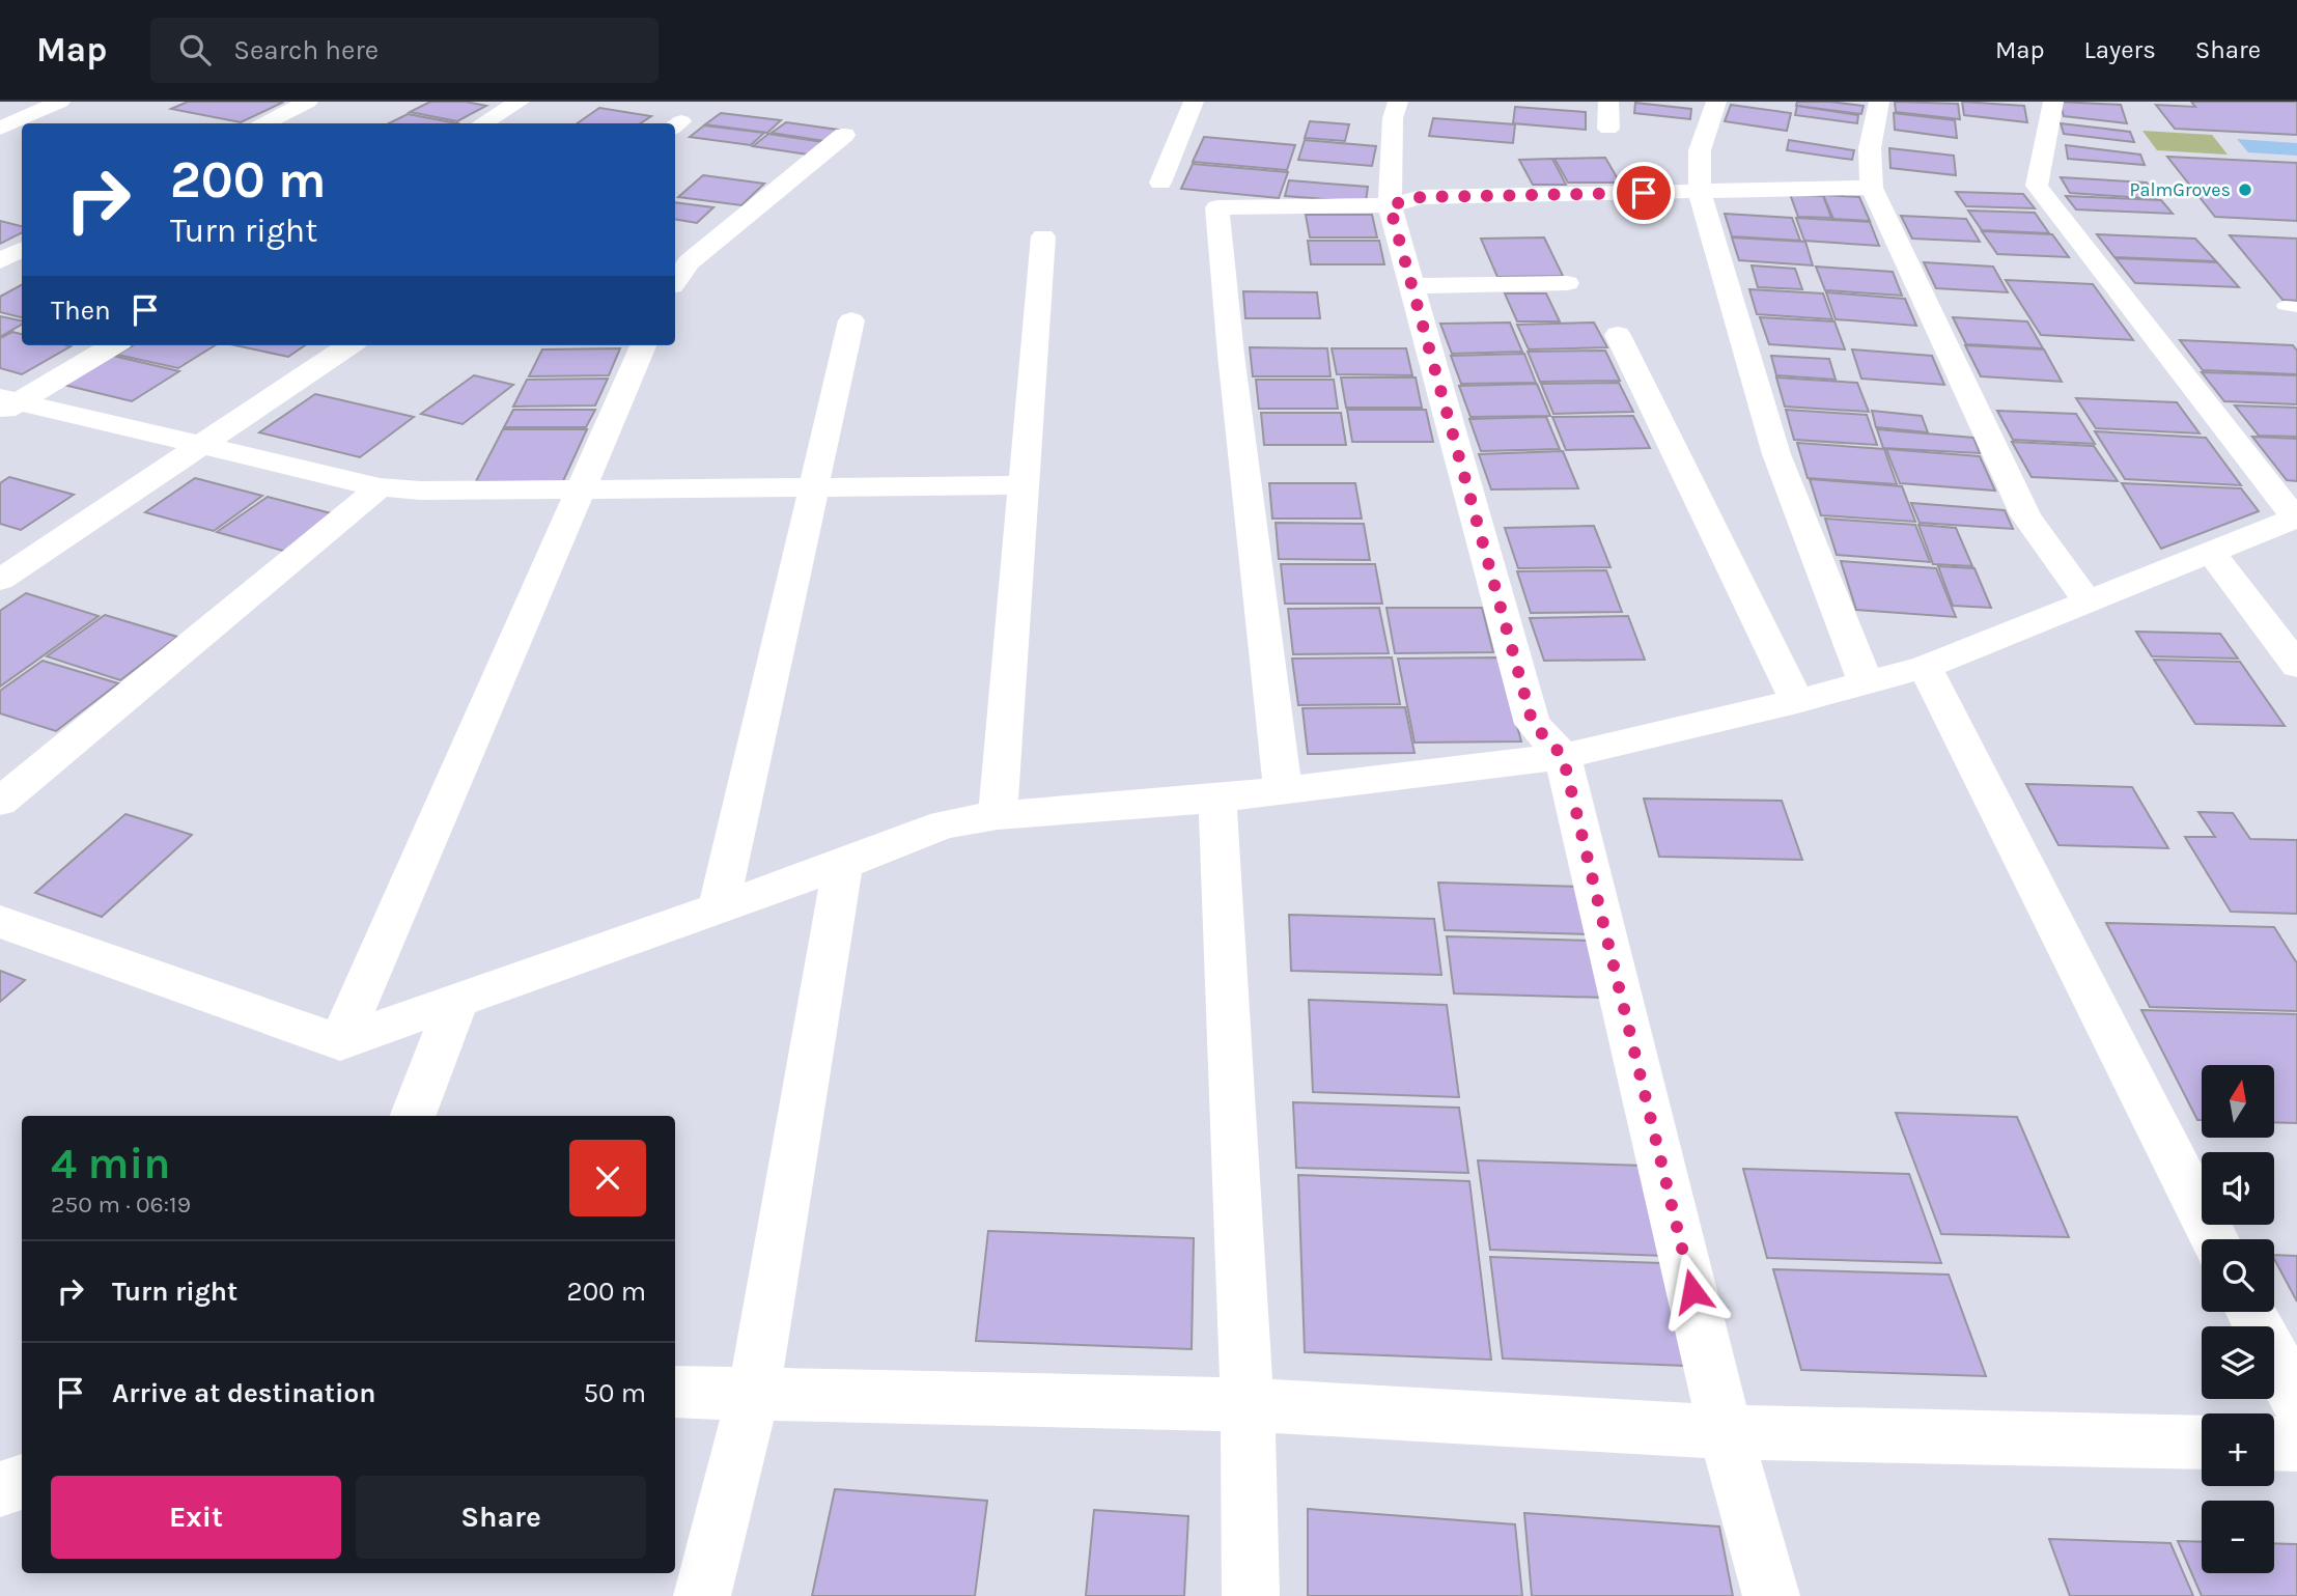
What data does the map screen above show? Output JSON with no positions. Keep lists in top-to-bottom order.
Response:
{
  "places": ["PalmGroves"],
  "north": "top",
  "page": {
    "header": "Map",
    "search": "Search here",
    "nav": ["Map", "Layers", "Share"],
    "turn": ["200 m", "Turn right"],
    "then": "Then",
    "map_buttons": ["+", "−"],
    "heading": ["4 min", "250 m · 06:19"],
    "list": [
      {
        "name": "Turn right",
        "value": "200 m"
      },
      {
        "name": "Arrive at destination",
        "value": "50 m"
      }
    ],
    "buttons": ["Exit", "Share"]
  }
}
